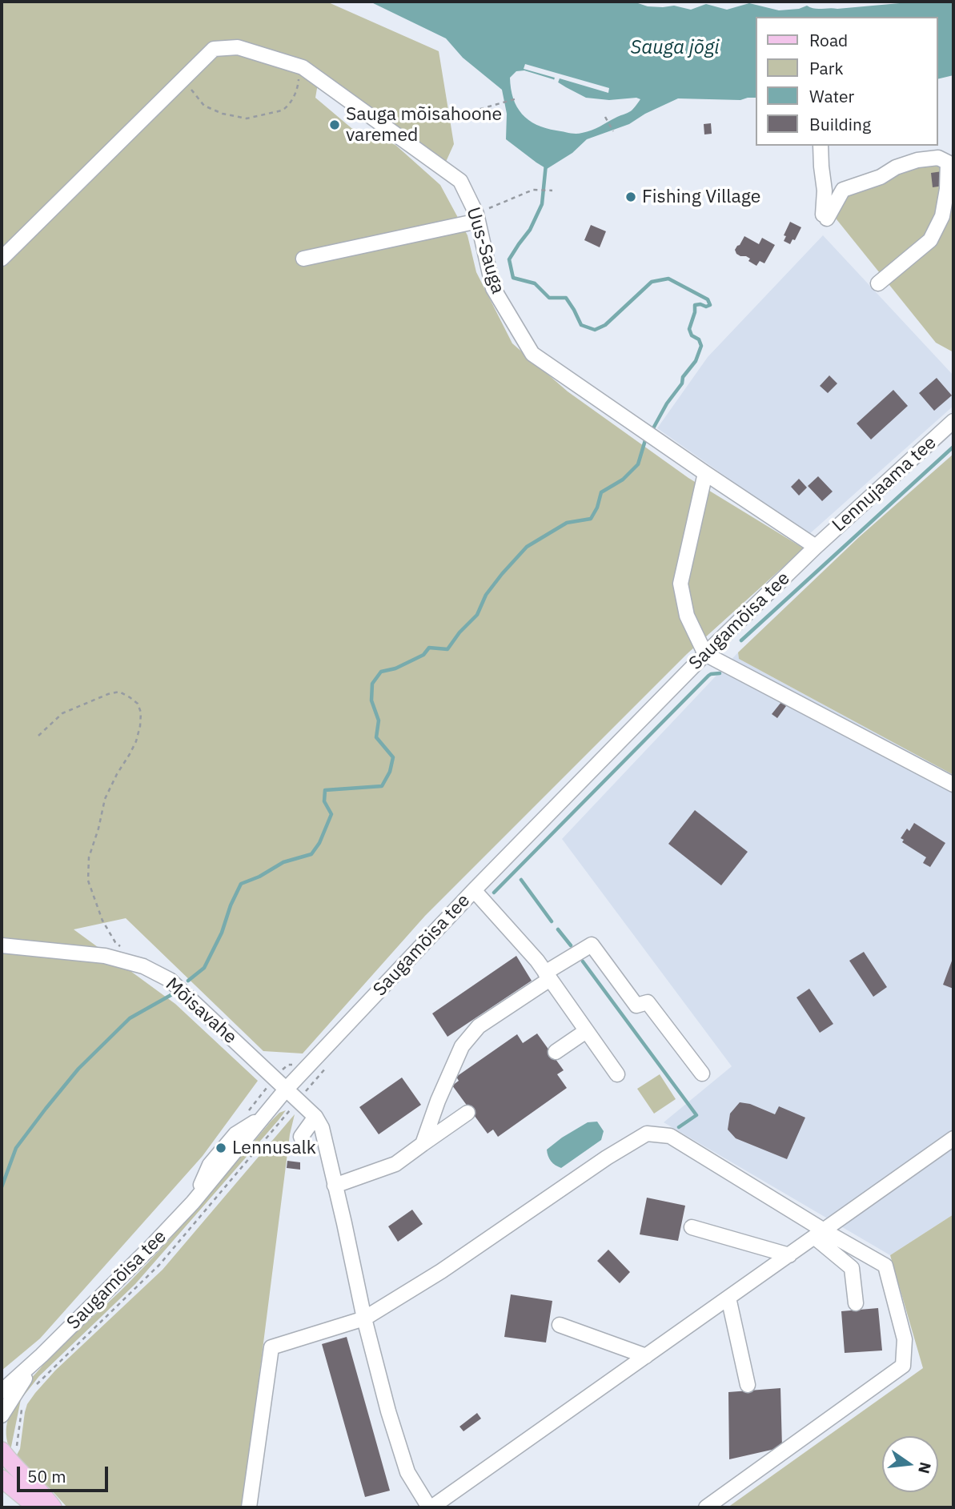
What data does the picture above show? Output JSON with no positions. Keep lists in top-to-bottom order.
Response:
{
  "streets": {
    "street": [
      "Uus-Sauga",
      "Lennujaama tee",
      "Saugamõisa tee",
      "Mõisavahe"
    ]
  },
  "crossings": [
    ["Uus-Sauga", "Lennujaama tee"],
    ["Uus-Sauga", "Saugamõisa tee"],
    ["Lennujaama tee", "Saugamõisa tee"],
    ["Saugamõisa tee", "Mõisavahe"]
  ],
  "water": ["Sauga jõgi"],
  "places": ["Sauga mõisahoone varemed", "Fishing Village", "Lennusalk"],
  "legend": [
    "Road",
    "Park",
    "Water",
    "Building"
  ],
  "scale_bar": "50 m",
  "north": "right"
}
